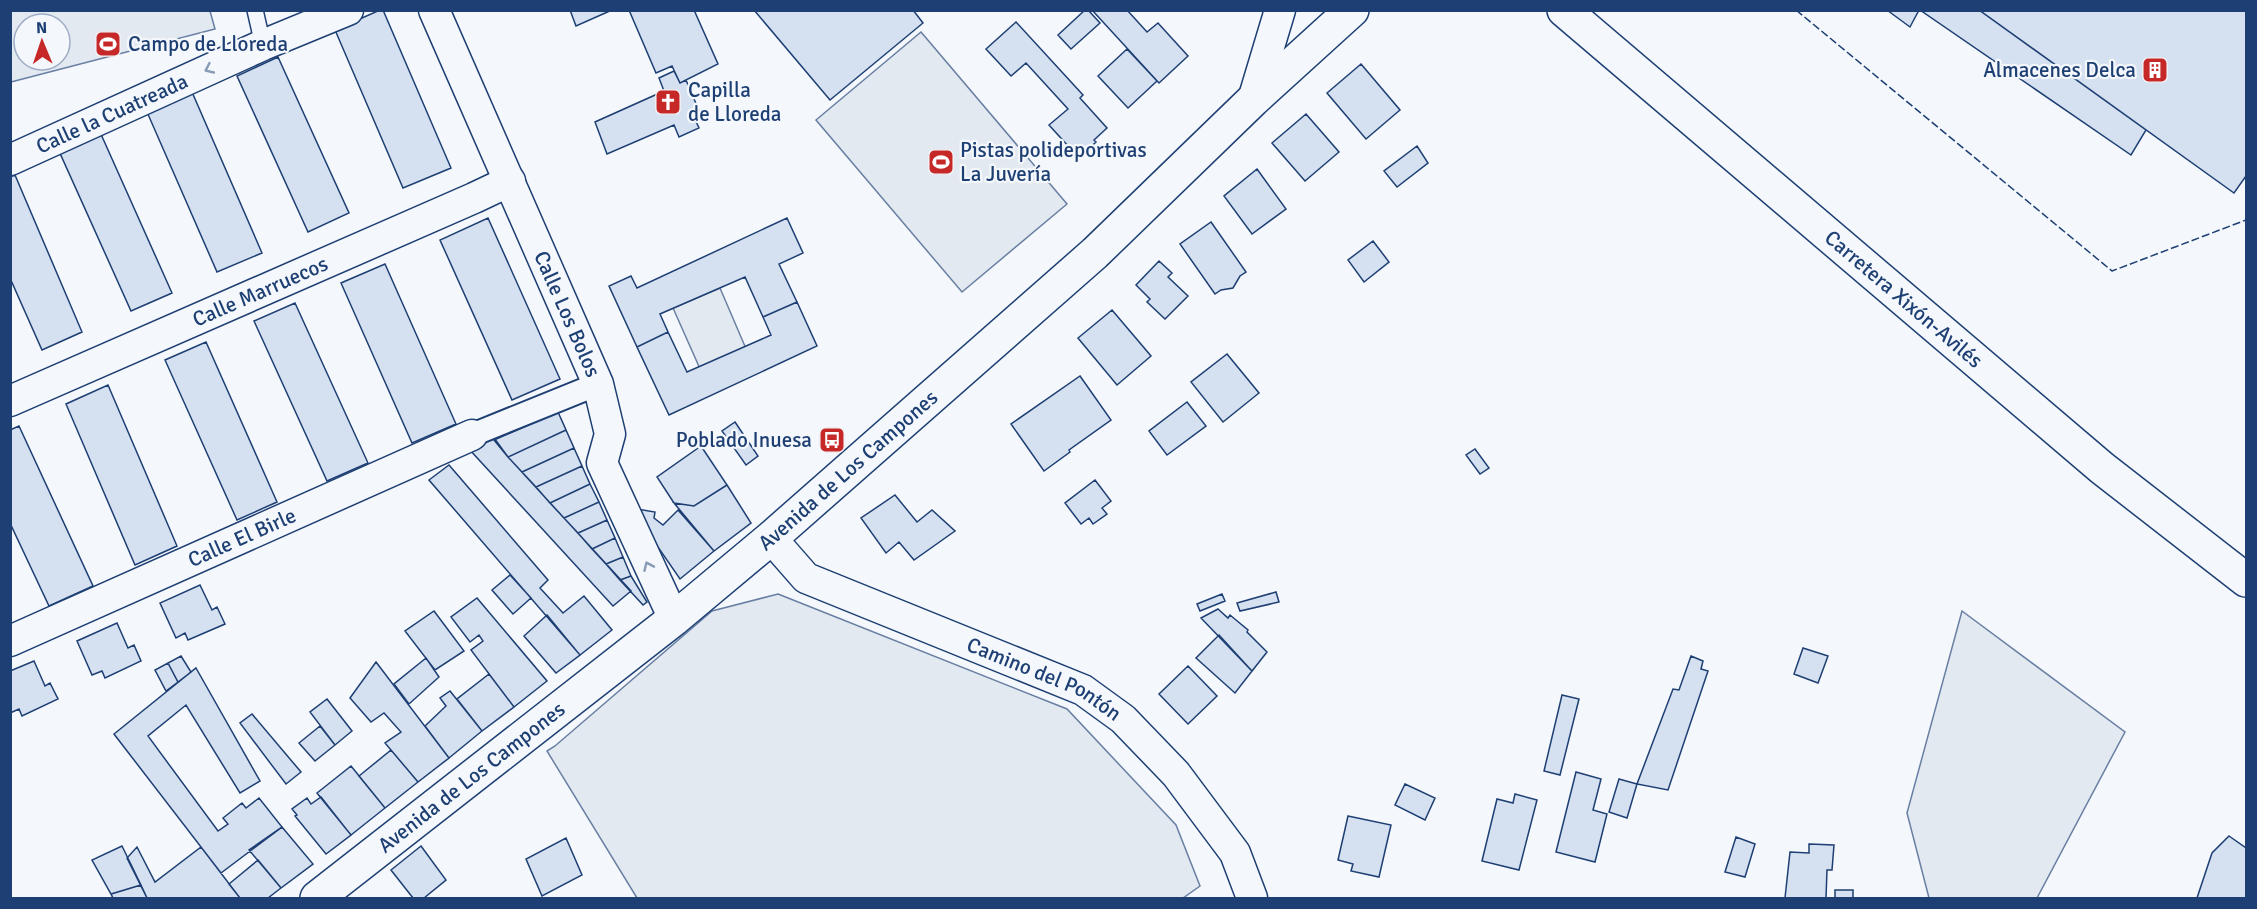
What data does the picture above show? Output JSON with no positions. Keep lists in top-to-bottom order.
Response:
{
  "streets": {
    "main road": ["Carretera Xixón-Avilés", "Avenida de Los Campones"],
    "street": [
      "Calle la Cuatreada",
      "Calle Marruecos",
      "Calle Los Bolos",
      "Calle El Birle",
      "Camino del Pontón"
    ]
  },
  "crossings": [
    ["Calle Marruecos", "Calle Los Bolos"],
    ["Calle Los Bolos", "Avenida de Los Campones"],
    ["Avenida de Los Campones", "Camino del Pontón"]
  ],
  "one_way": ["Calle la Cuatreada", "Calle Los Bolos"],
  "places": {
    "sports": ["Campo de Lloreda", "Pistas polideportivas La Juvería"],
    "building": ["Almacenes Delca"],
    "church": ["Capilla de Lloreda"],
    "bus stop": ["Poblado Inuesa"]
  },
  "north": "top"
}
